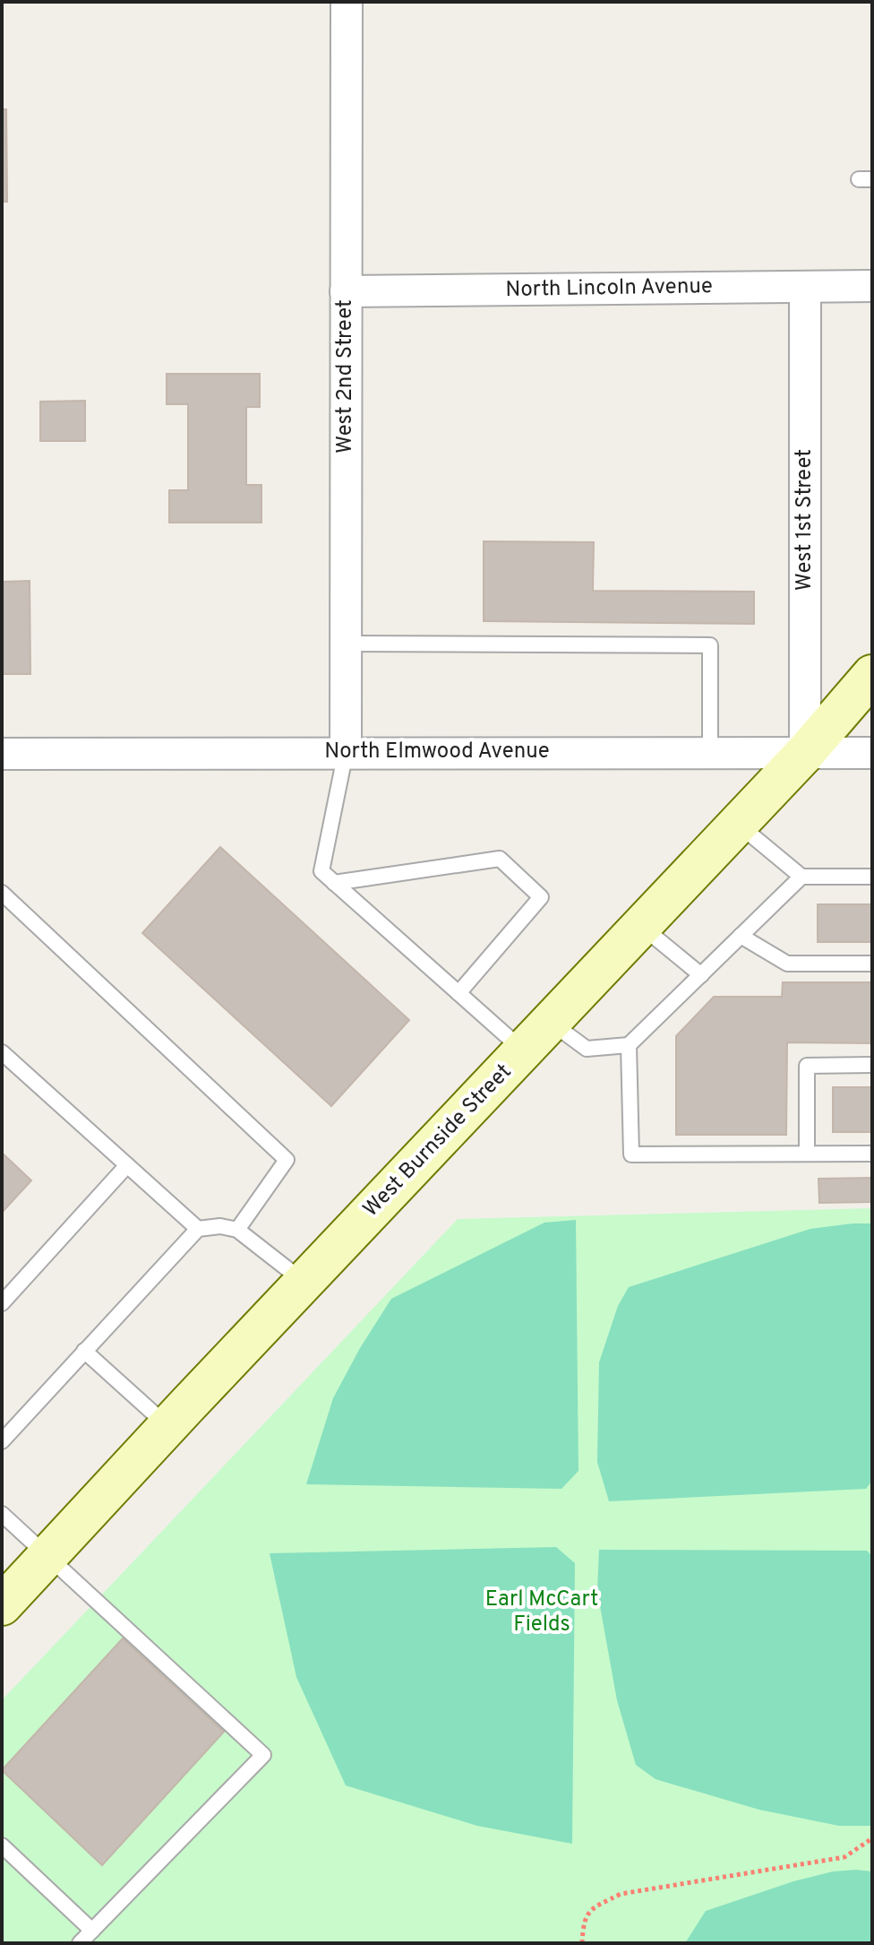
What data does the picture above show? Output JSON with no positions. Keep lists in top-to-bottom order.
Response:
{
  "streets": {
    "main road": ["West Burnside Street"],
    "street": [
      "North Lincoln Avenue",
      "West 2nd Street",
      "West 1st Street",
      "North Elmwood Avenue"
    ]
  },
  "crossings": [
    ["North Lincoln Avenue", "West 2nd Street"],
    ["North Lincoln Avenue", "West 1st Street"],
    ["West 2nd Street", "North Elmwood Avenue"],
    ["West 1st Street", "North Elmwood Avenue"],
    ["West 1st Street", "West Burnside Street"],
    ["North Elmwood Avenue", "West Burnside Street"]
  ],
  "parks": ["Earl McCart Fields"]
}
